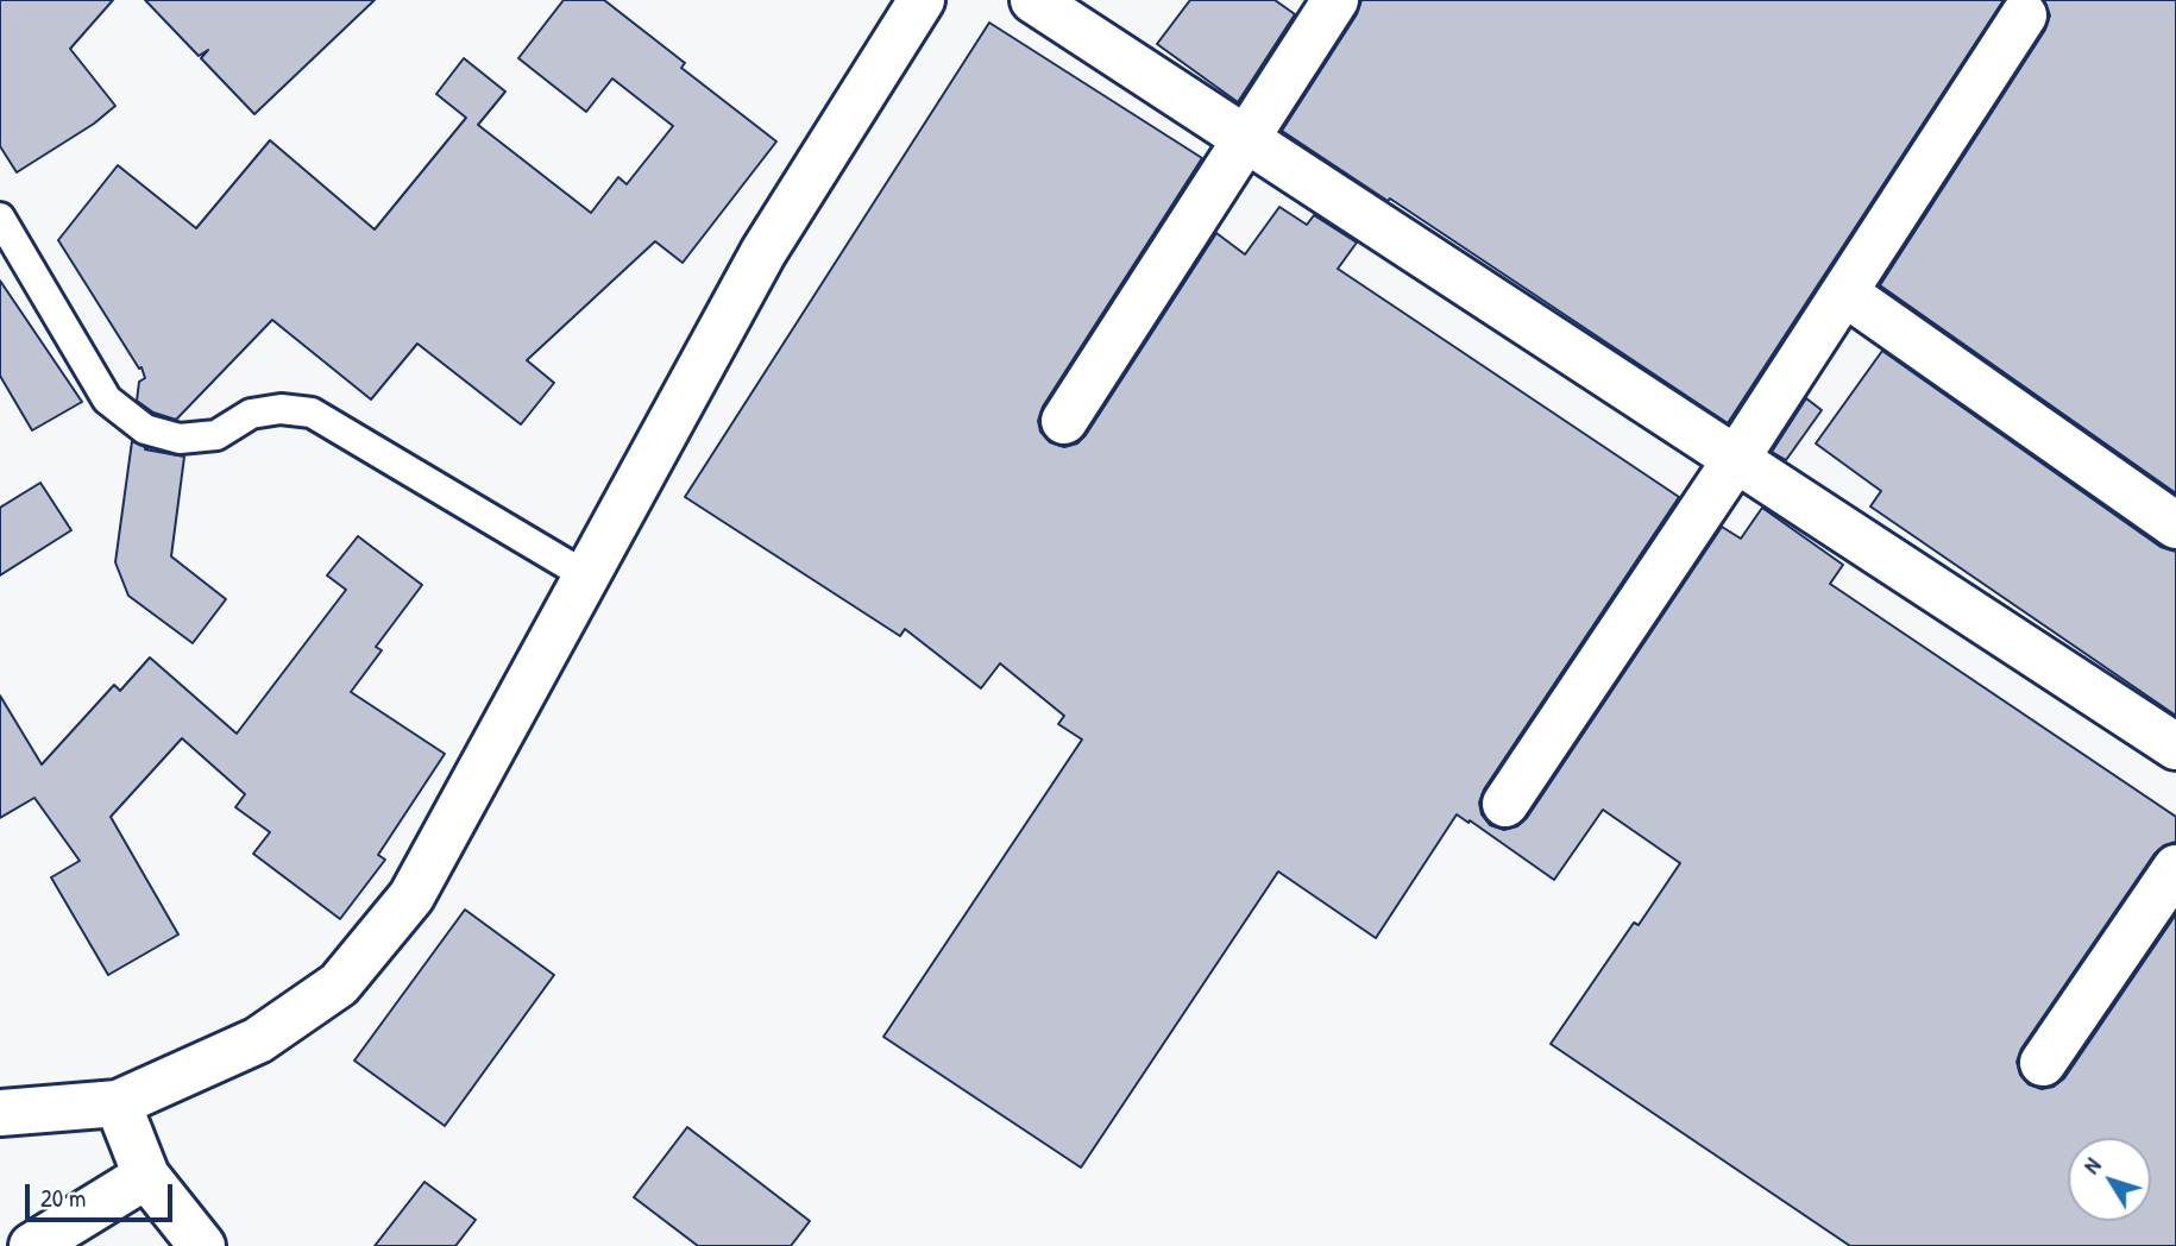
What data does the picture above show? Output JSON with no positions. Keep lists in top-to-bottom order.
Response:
{
  "scale_bar": "20 m",
  "north": "top left"
}
